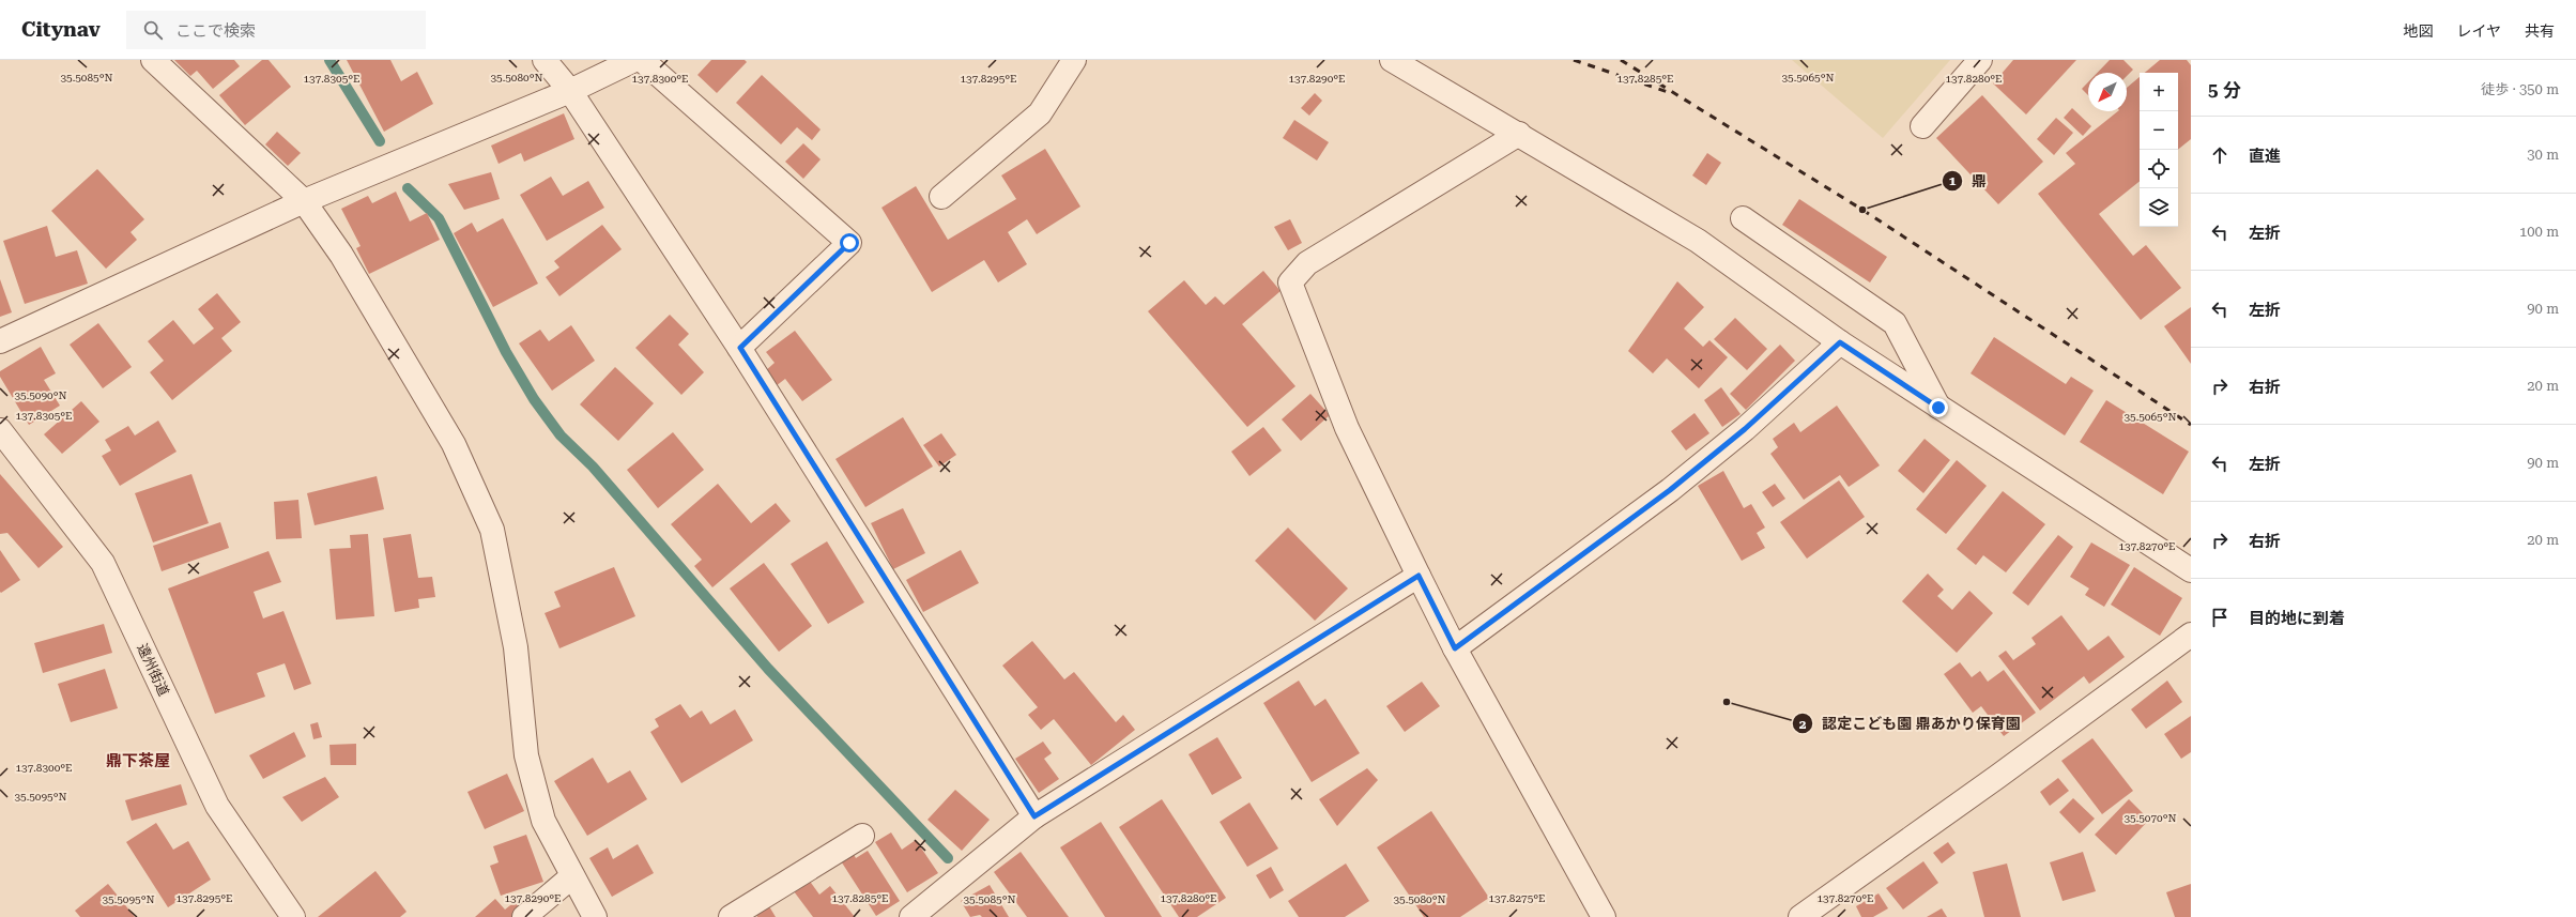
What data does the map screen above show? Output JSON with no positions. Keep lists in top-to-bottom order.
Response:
{
  "streets": {
    "street": ["遠州街道"]
  },
  "districts": ["鼎下茶屋"],
  "places": ["鼎", "認定こども園 鼎あかり保育園"],
  "north": "bottom left",
  "page": {
    "header": "Citynav",
    "search": "ここで検索",
    "nav": ["地図", "レイヤ", "共有"],
    "heading": ["5 分", "徒歩 · 350 m"],
    "map_buttons": ["+", "−"],
    "list": [
      ["直進", "30 m"],
      ["左折", "100 m"],
      ["左折", "90 m"],
      ["右折", "20 m"],
      ["左折", "90 m"],
      ["右折", "20 m"],
      "目的地に到着"
    ]
  },
  "coordinates": [
    "35.5085°N",
    "35.5080°N",
    "35.5065°N",
    "137.8305°E",
    "137.8300°E",
    "137.8295°E",
    "137.8290°E",
    "137.8285°E",
    "137.8280°E",
    "35.5090°N",
    "137.8270°E",
    "35.5095°N",
    "35.5070°N",
    "137.8275°E"
  ]
}
